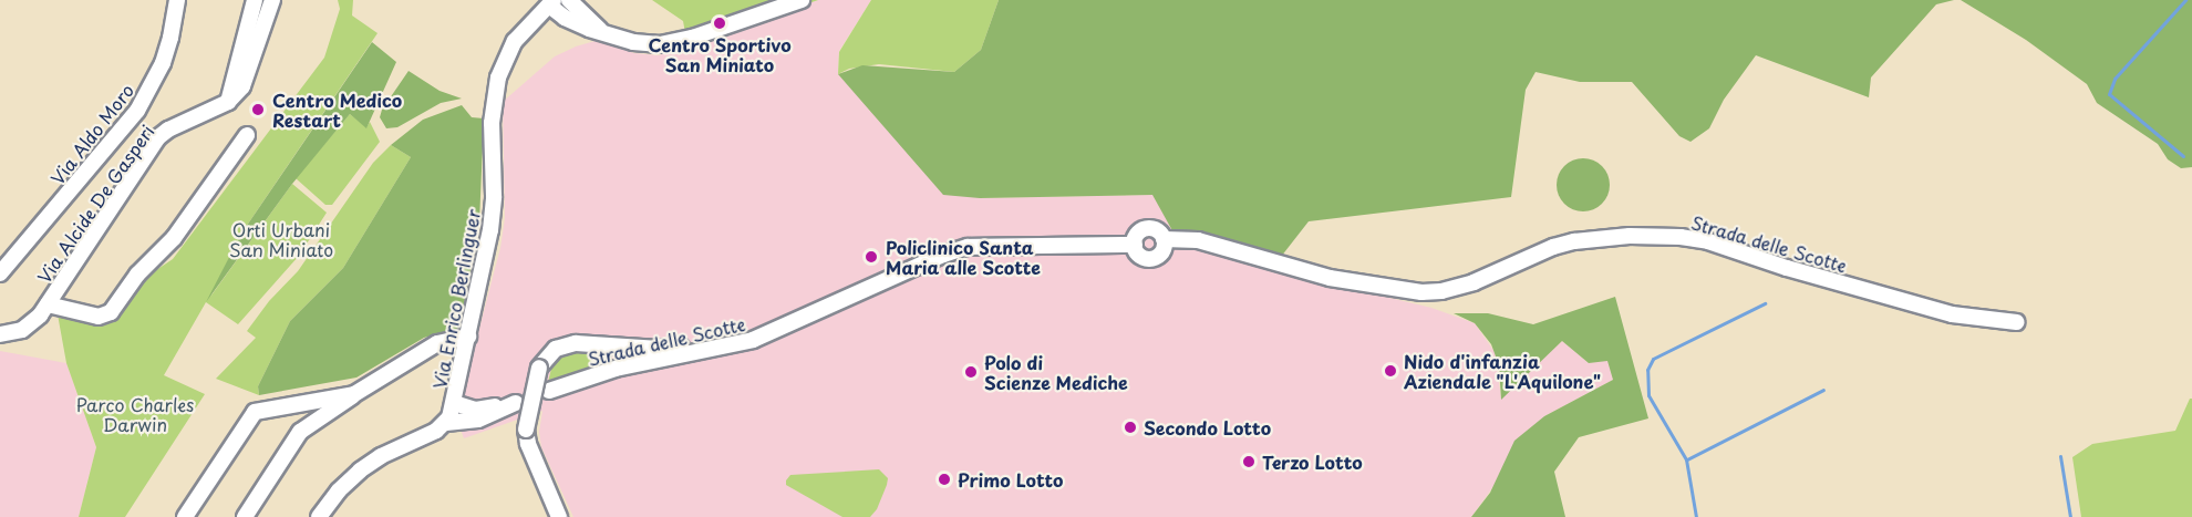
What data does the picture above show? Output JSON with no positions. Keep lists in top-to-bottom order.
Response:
{
  "streets": {
    "street": [
      "Via Aldo Moro",
      "Via Alcide De Gasperi",
      "Strada delle Scotte",
      "Via Enrico Berlinguer"
    ]
  },
  "parks": ["Orti Urbani San Miniato", "Parco Charles Darwin"],
  "places": [
    "Centro Sportivo San Miniato",
    "Centro Medico Restart",
    "Policlinico Santa Maria alle Scotte",
    "Nido d'infanzia Aziendale \"L'Aquilone\"",
    "Polo di Scienze Mediche",
    "Secondo Lotto",
    "Terzo Lotto",
    "Primo Lotto"
  ]
}
